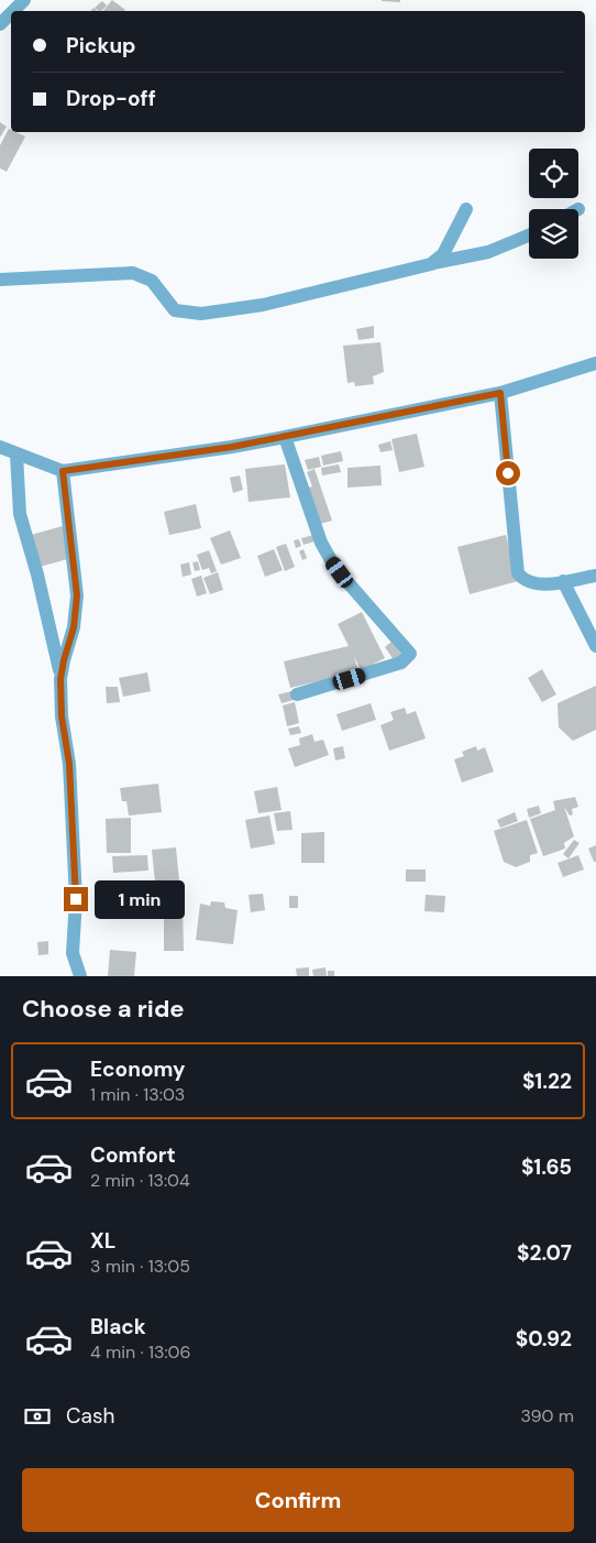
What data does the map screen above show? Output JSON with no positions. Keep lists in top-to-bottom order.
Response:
{
  "page": {
    "banner": ["Pickup", "Drop-off"],
    "bubble": "1 min",
    "heading": "Choose a ride",
    "list": [
      {
        "name": "Economy",
        "note": "1 min · 13:03",
        "value": "$1.22"
      },
      {
        "name": "Comfort",
        "note": "2 min · 13:04",
        "value": "$1.65"
      },
      {
        "name": "XL",
        "note": "3 min · 13:05",
        "value": "$2.07"
      },
      {
        "name": "Black",
        "note": "4 min · 13:06",
        "value": "$0.92"
      }
    ],
    "pay": ["Cash", "390 m"],
    "buttons": "Confirm"
  }
}
